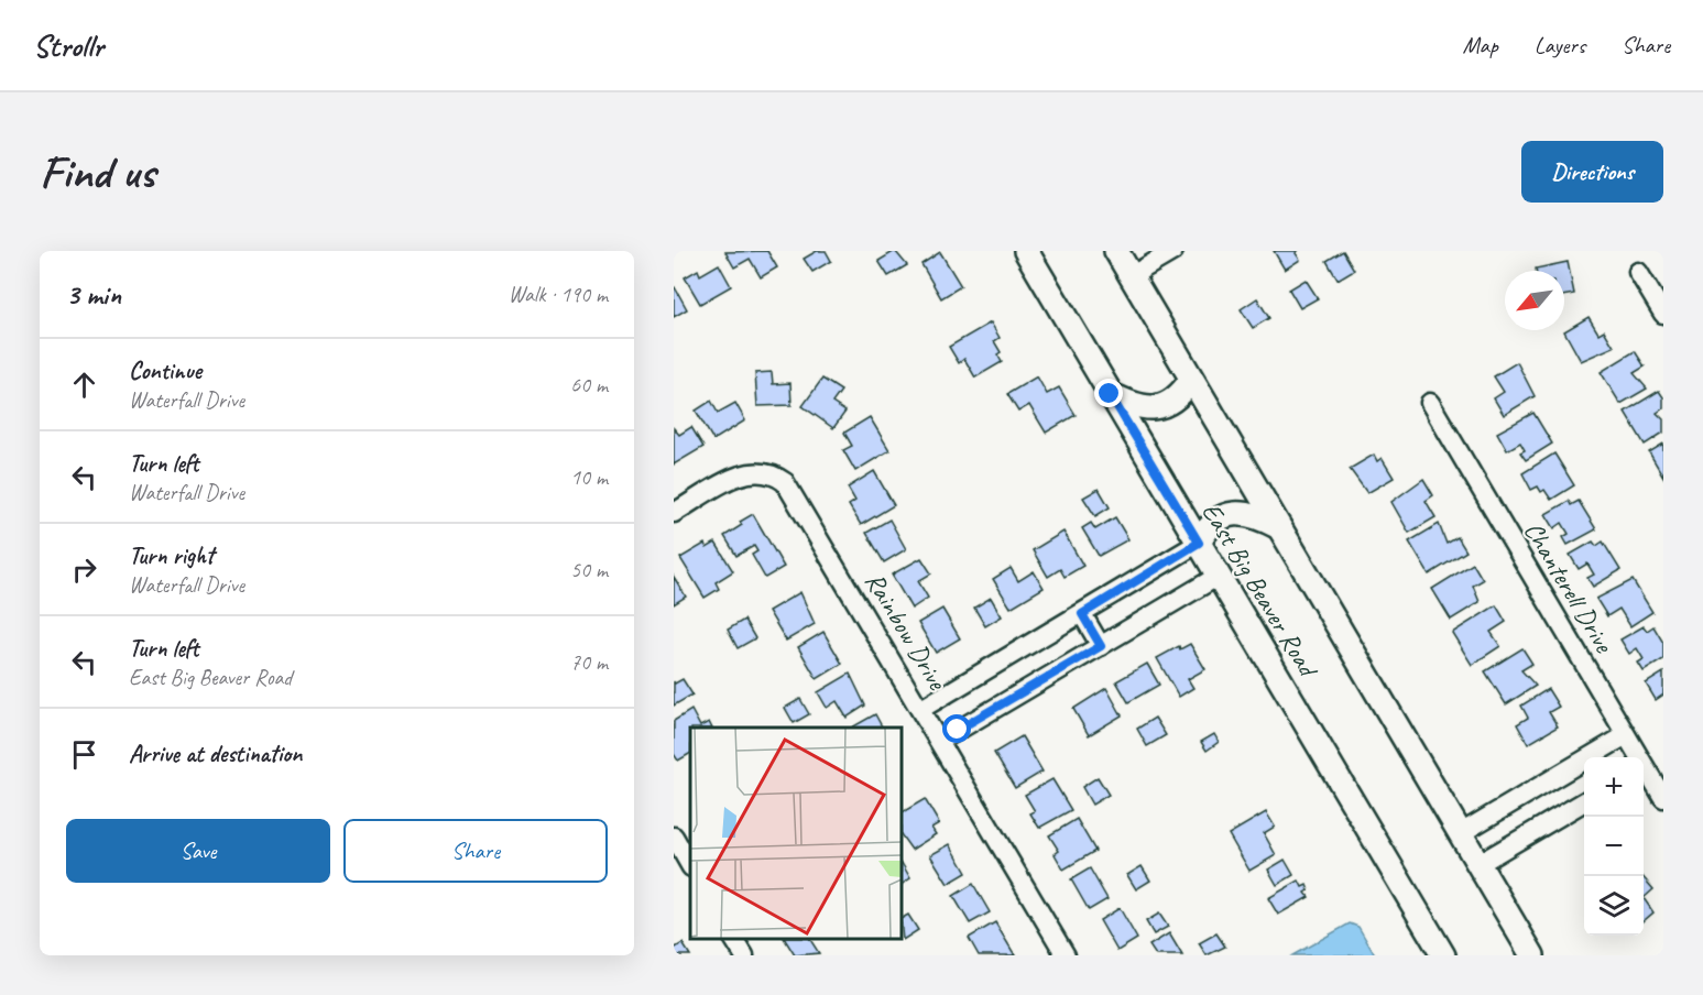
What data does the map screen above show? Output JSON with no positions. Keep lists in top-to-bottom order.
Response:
{
  "streets": {
    "main road": ["East Big Beaver Road"],
    "street": ["Chanterell Drive", "Rainbow Drive"]
  },
  "north": "bottom left",
  "page": {
    "header": "Strollr",
    "nav": ["Map", "Layers", "Share"],
    "buttons": [
      "Directions",
      ["Save", "Share"]
    ],
    "title": "Find us",
    "heading": ["3 min", "Walk · 190 m"],
    "list": [
      ["Continue", "Waterfall Drive", "60 m"],
      ["Turn left", "Waterfall Drive", "10 m"],
      ["Turn right", "Waterfall Drive", "50 m"],
      ["Turn left", "East Big Beaver Road", "70 m"],
      "Arrive at destination"
    ],
    "map_buttons": ["+", "−"]
  }
}
